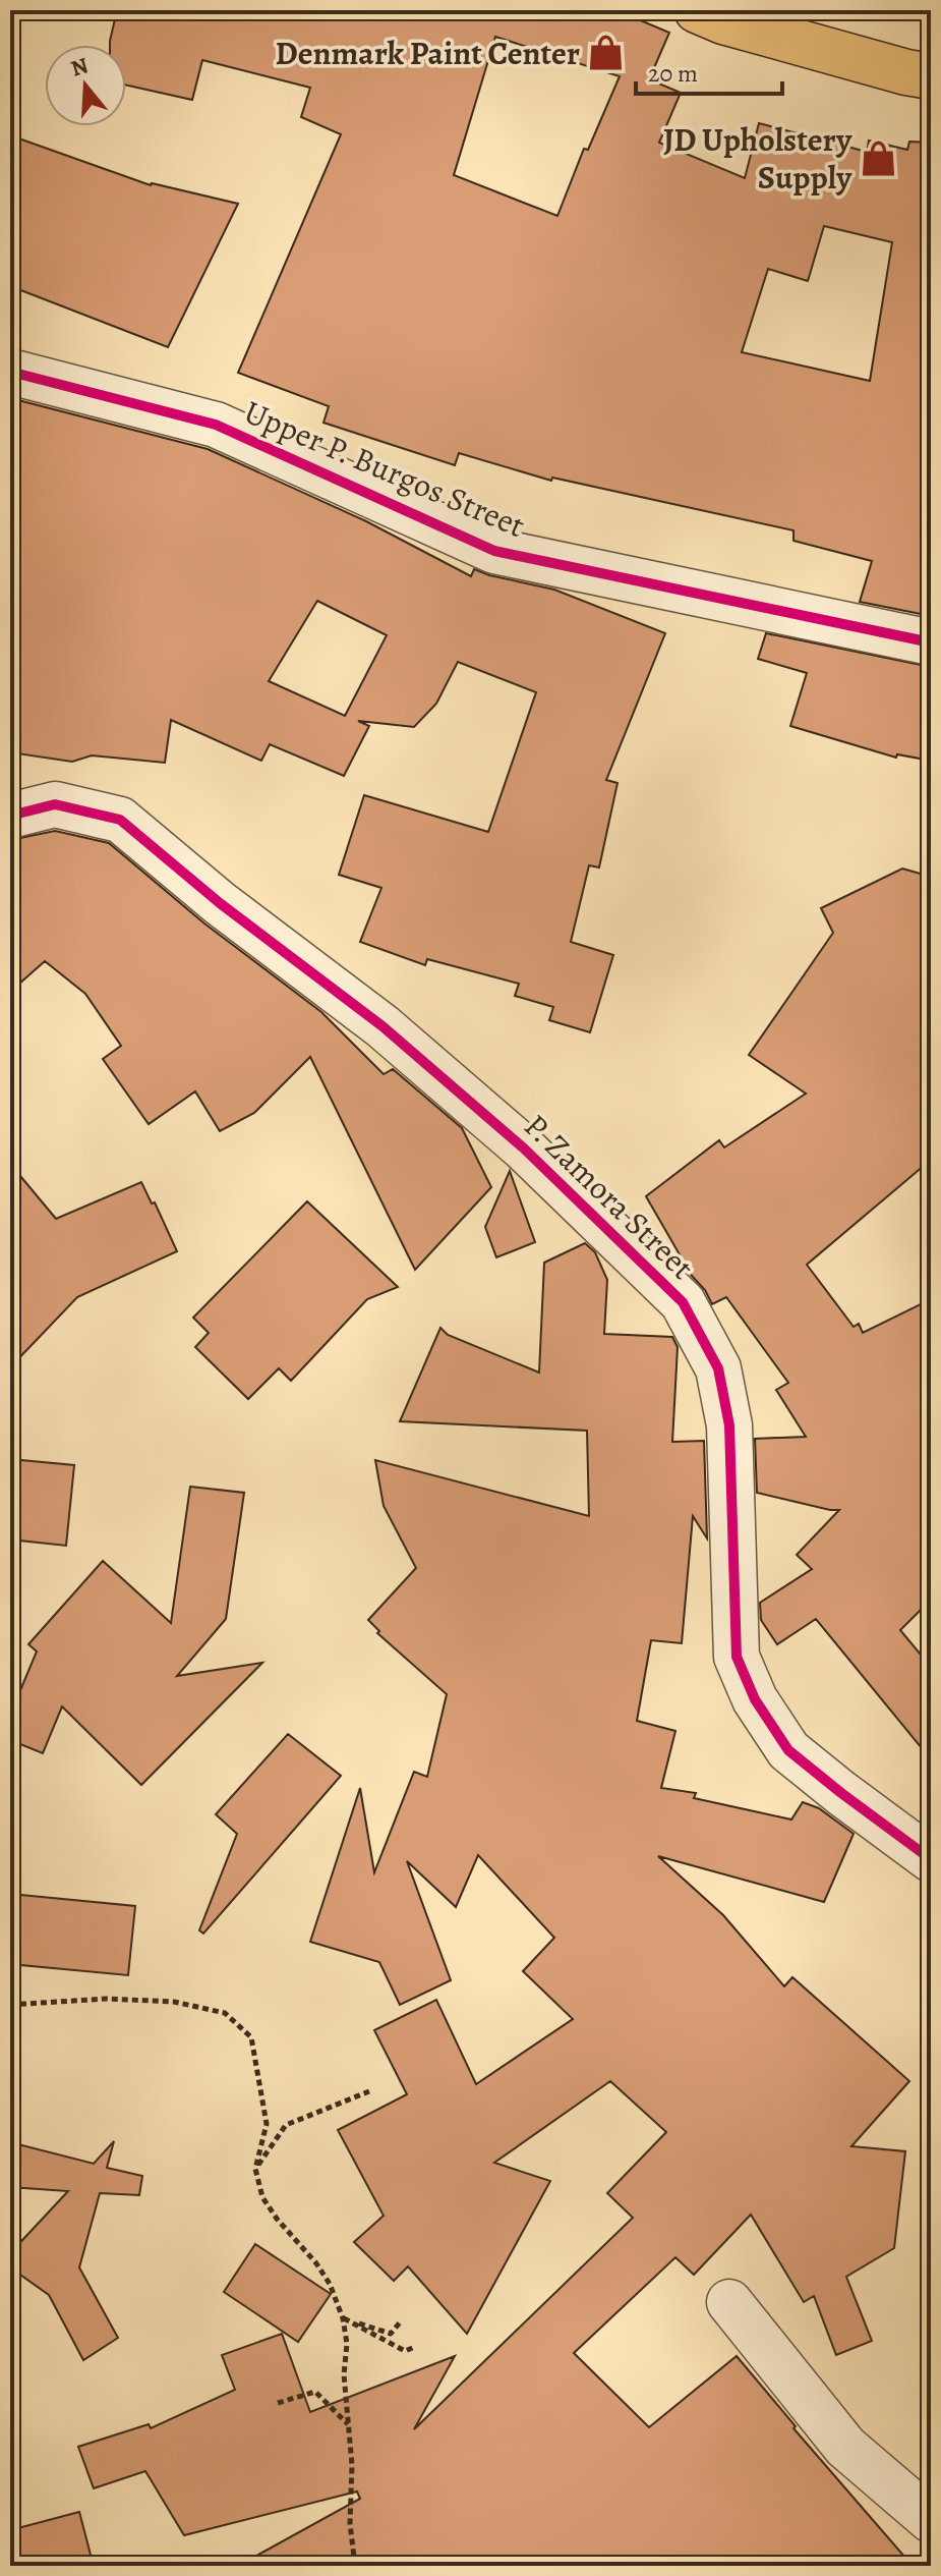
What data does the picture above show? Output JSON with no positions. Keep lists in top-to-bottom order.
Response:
{
  "streets": {
    "street": ["Upper P. Burgos Street", "P. Zamora Street"]
  },
  "places": {
    "shop": ["Denmark Paint Center", "JD Upholstery Supply"]
  },
  "scale_bar": "20 m",
  "north": "top"
}
